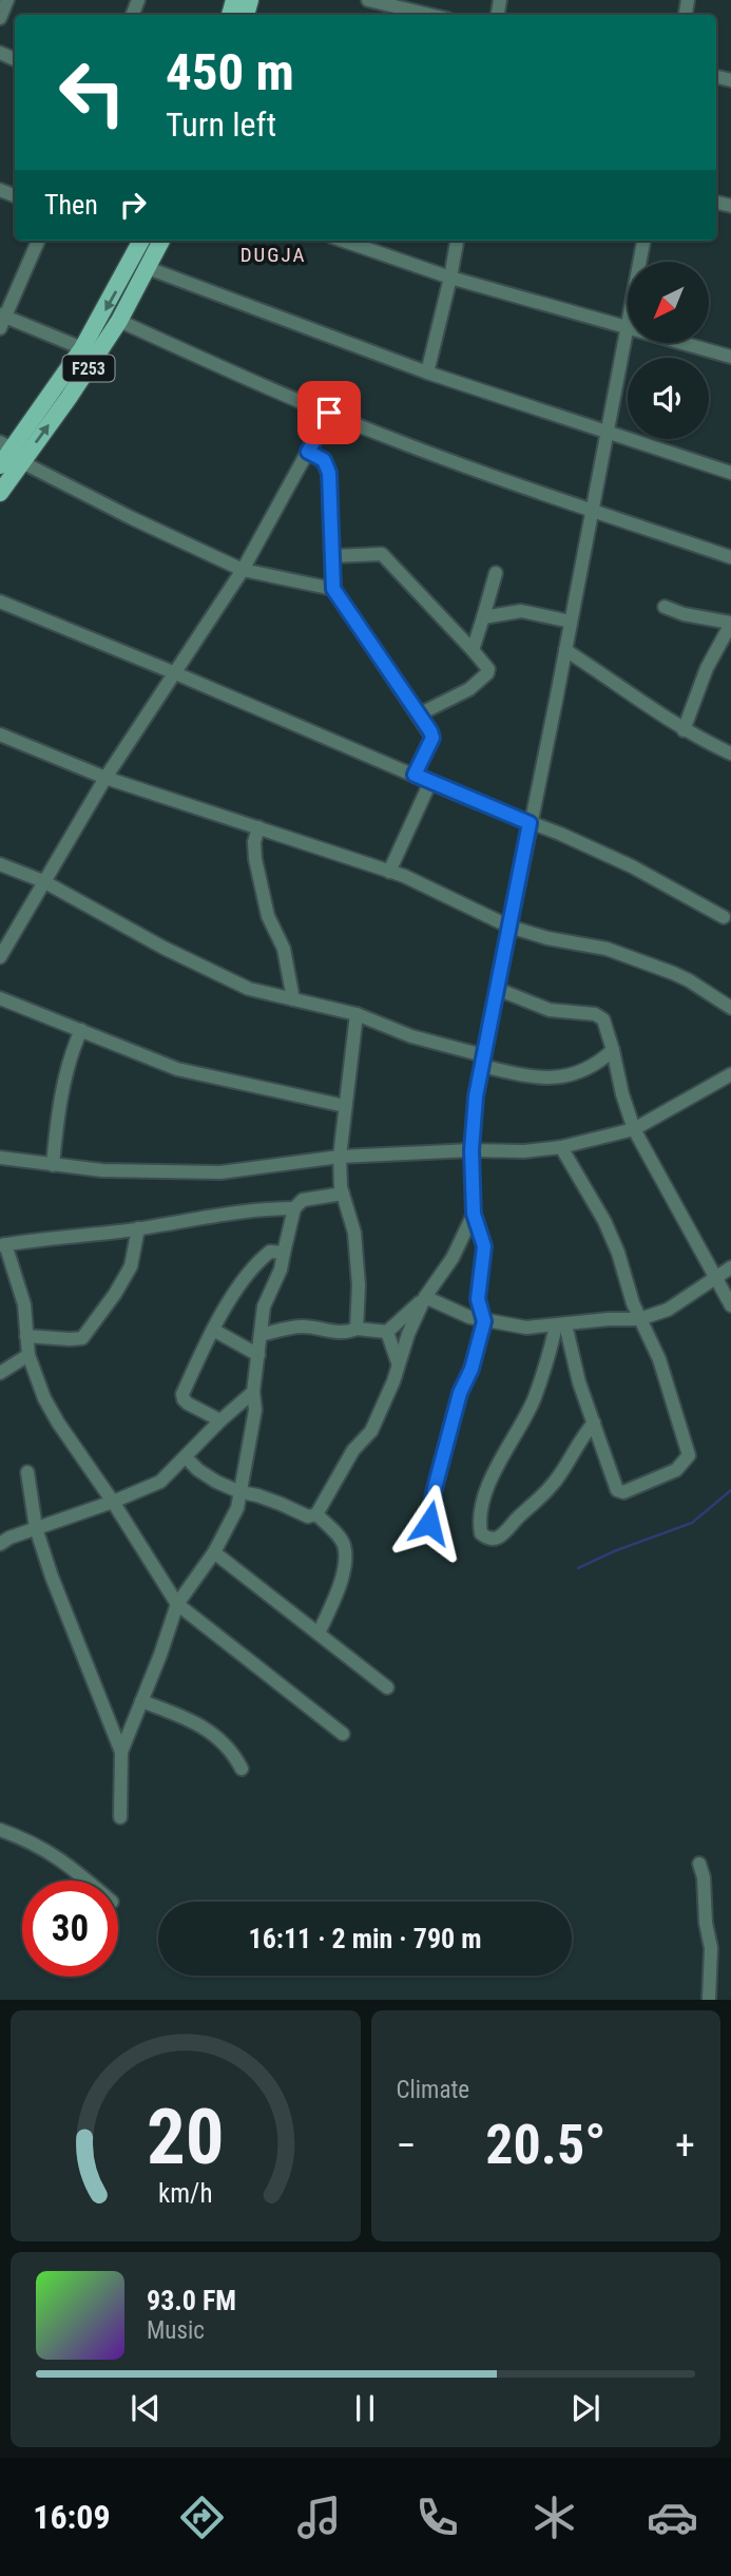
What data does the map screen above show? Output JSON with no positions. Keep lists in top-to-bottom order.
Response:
{
  "streets": {
    "main road": ["F253"]
  },
  "districts": ["DUGJA"],
  "north": "bottom left",
  "page": {
    "turn": ["450 m", "Turn left"],
    "then": "Then",
    "limit": "30",
    "trip": "16:11 · 2 min · 790 m",
    "tile": "Climate",
    "heat": ["−", "20.5°", "+"],
    "song": ["93.0 FM", "Music"],
    "tabs": "16:09",
    "gauge": ["20", "km/h"]
  }
}
